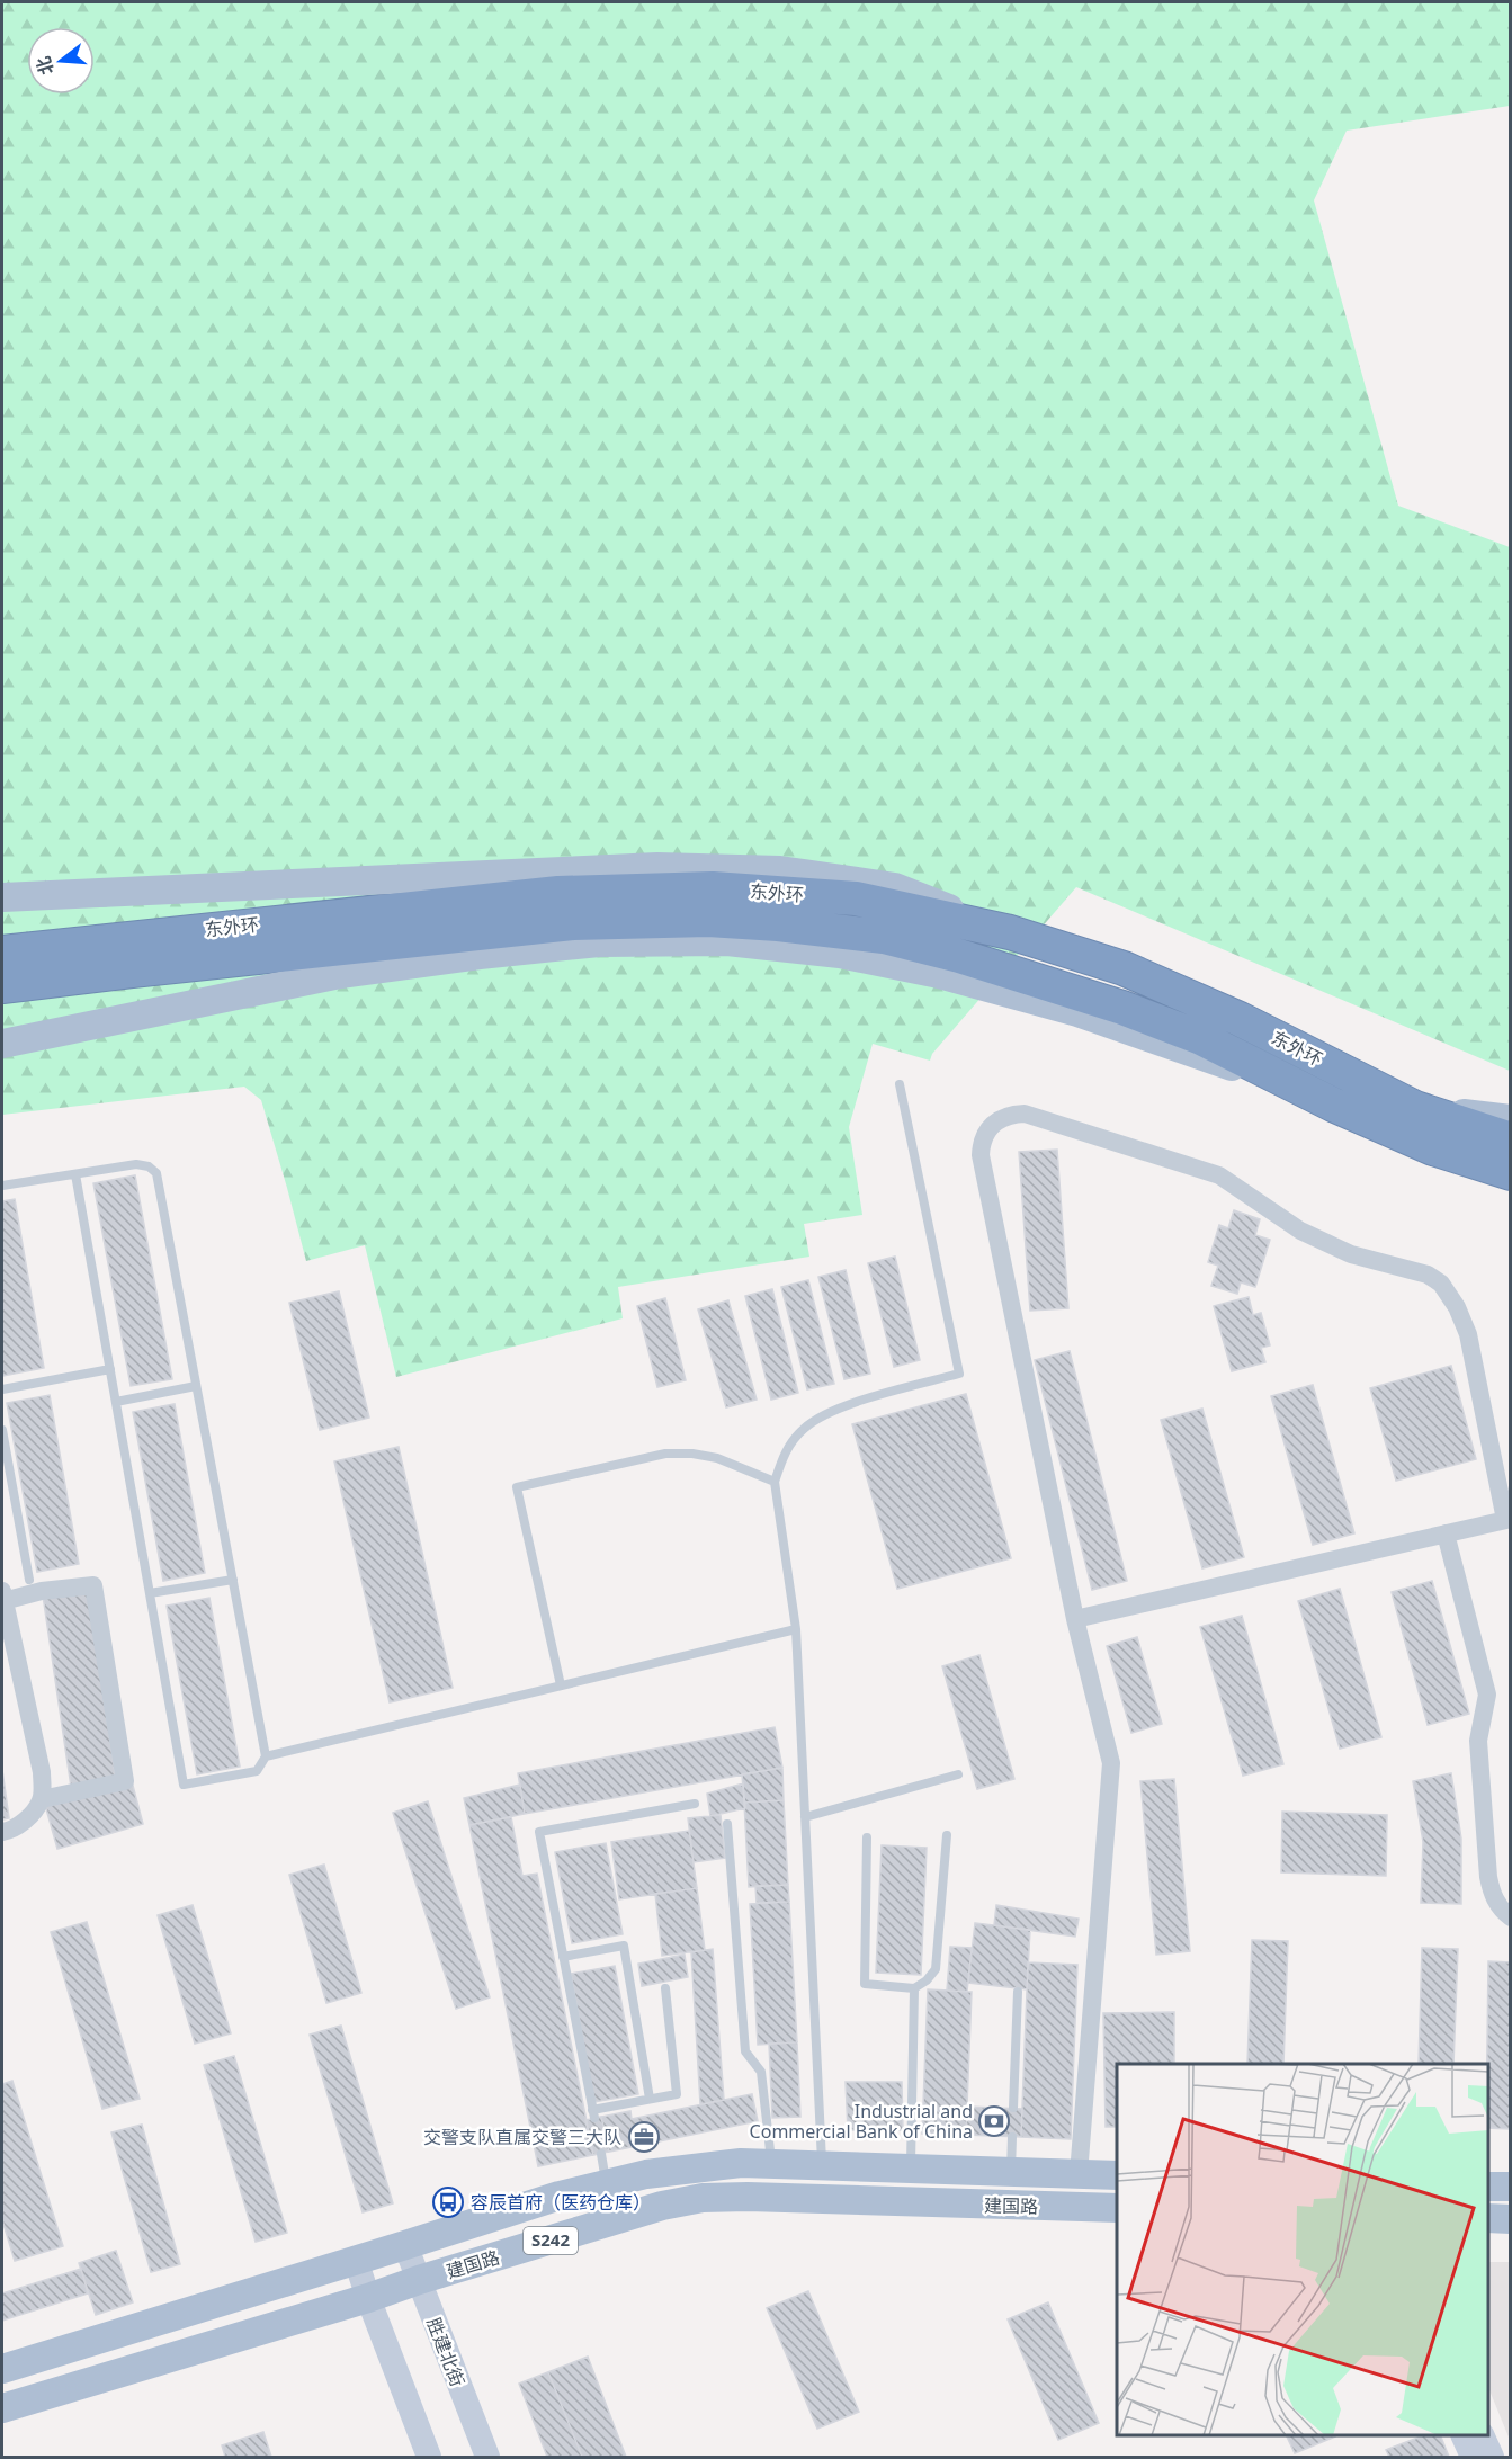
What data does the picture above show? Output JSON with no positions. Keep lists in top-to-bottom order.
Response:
{
  "streets": {
    "highway": ["东外环"],
    "main road": ["建国路", "S242", "胜建北街"]
  },
  "crossings": [
    ["建国路", "胜建北街"]
  ],
  "places": {
    "bank": ["Industrial and Commercial Bank of China"],
    "office": ["交警支队直属交警三大队"],
    "bus stop": ["容辰首府（医药仓库）"]
  },
  "north": "left"
}
